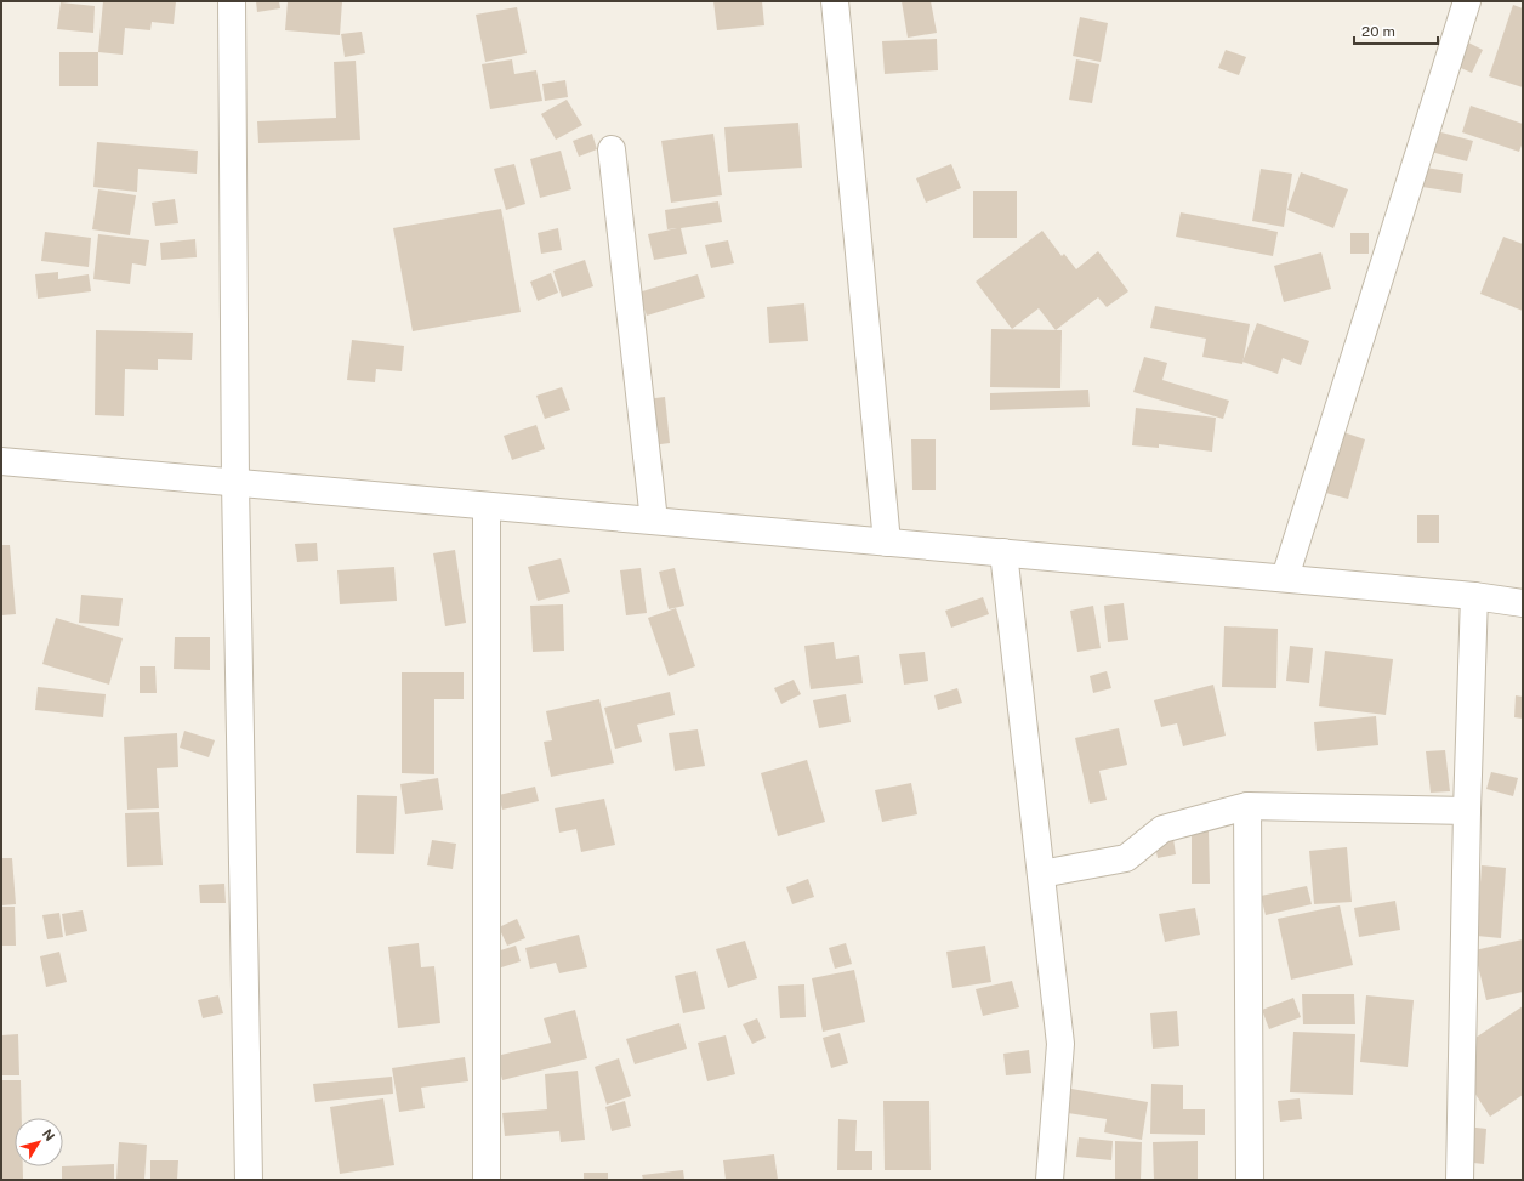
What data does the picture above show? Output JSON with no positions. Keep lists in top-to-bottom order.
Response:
{
  "scale_bar": "20 m",
  "north": "top right"
}
